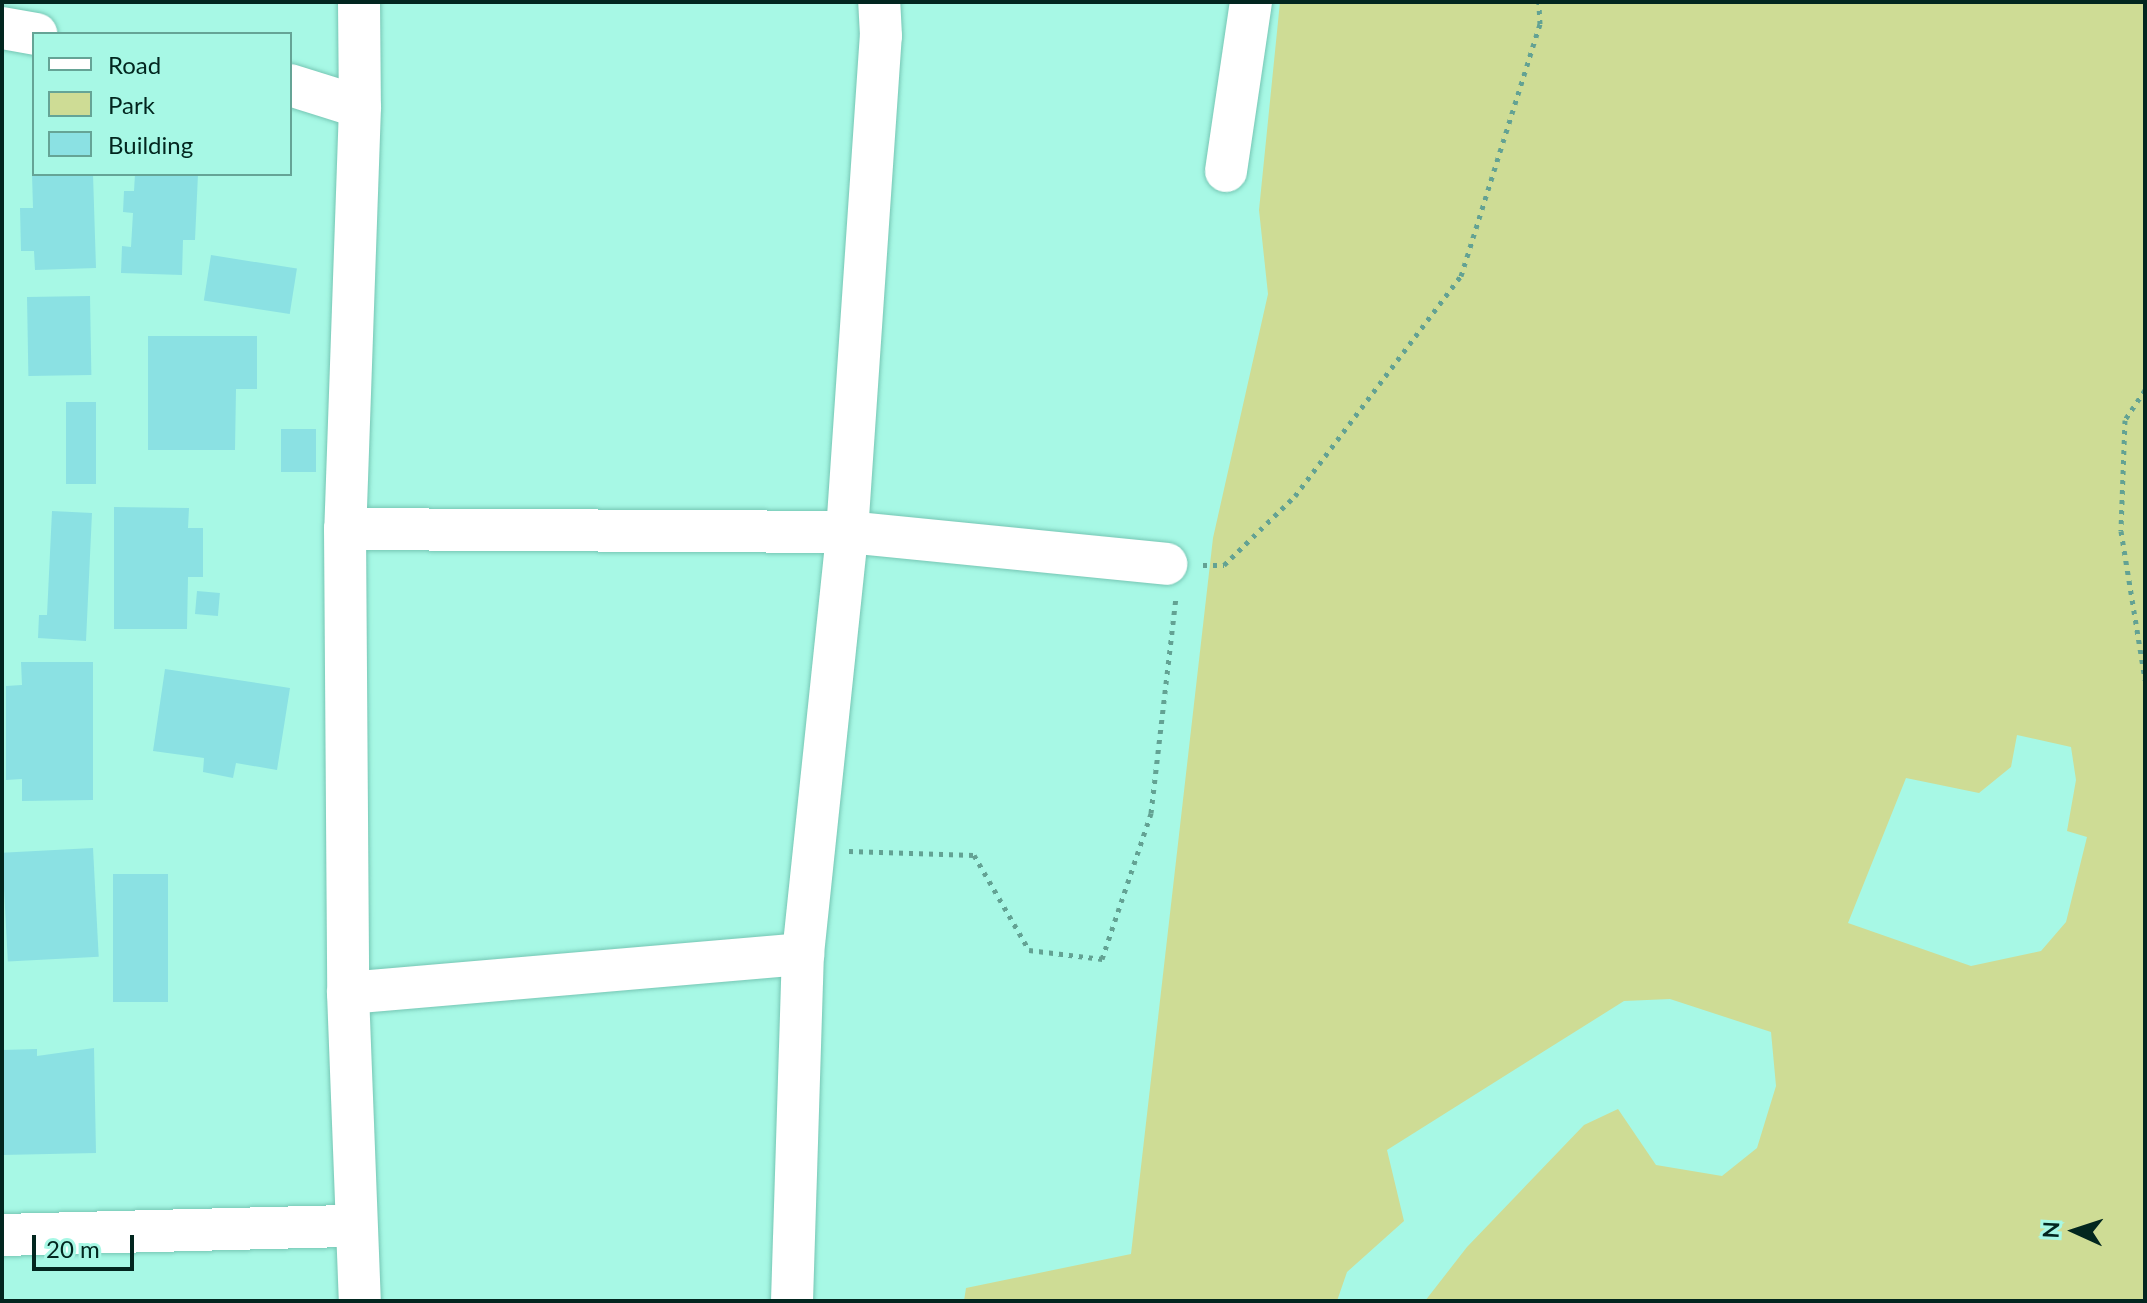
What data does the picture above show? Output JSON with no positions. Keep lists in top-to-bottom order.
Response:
{
  "legend": ["Road", "Park", "Building"],
  "scale_bar": "20 m",
  "north": "left"
}
